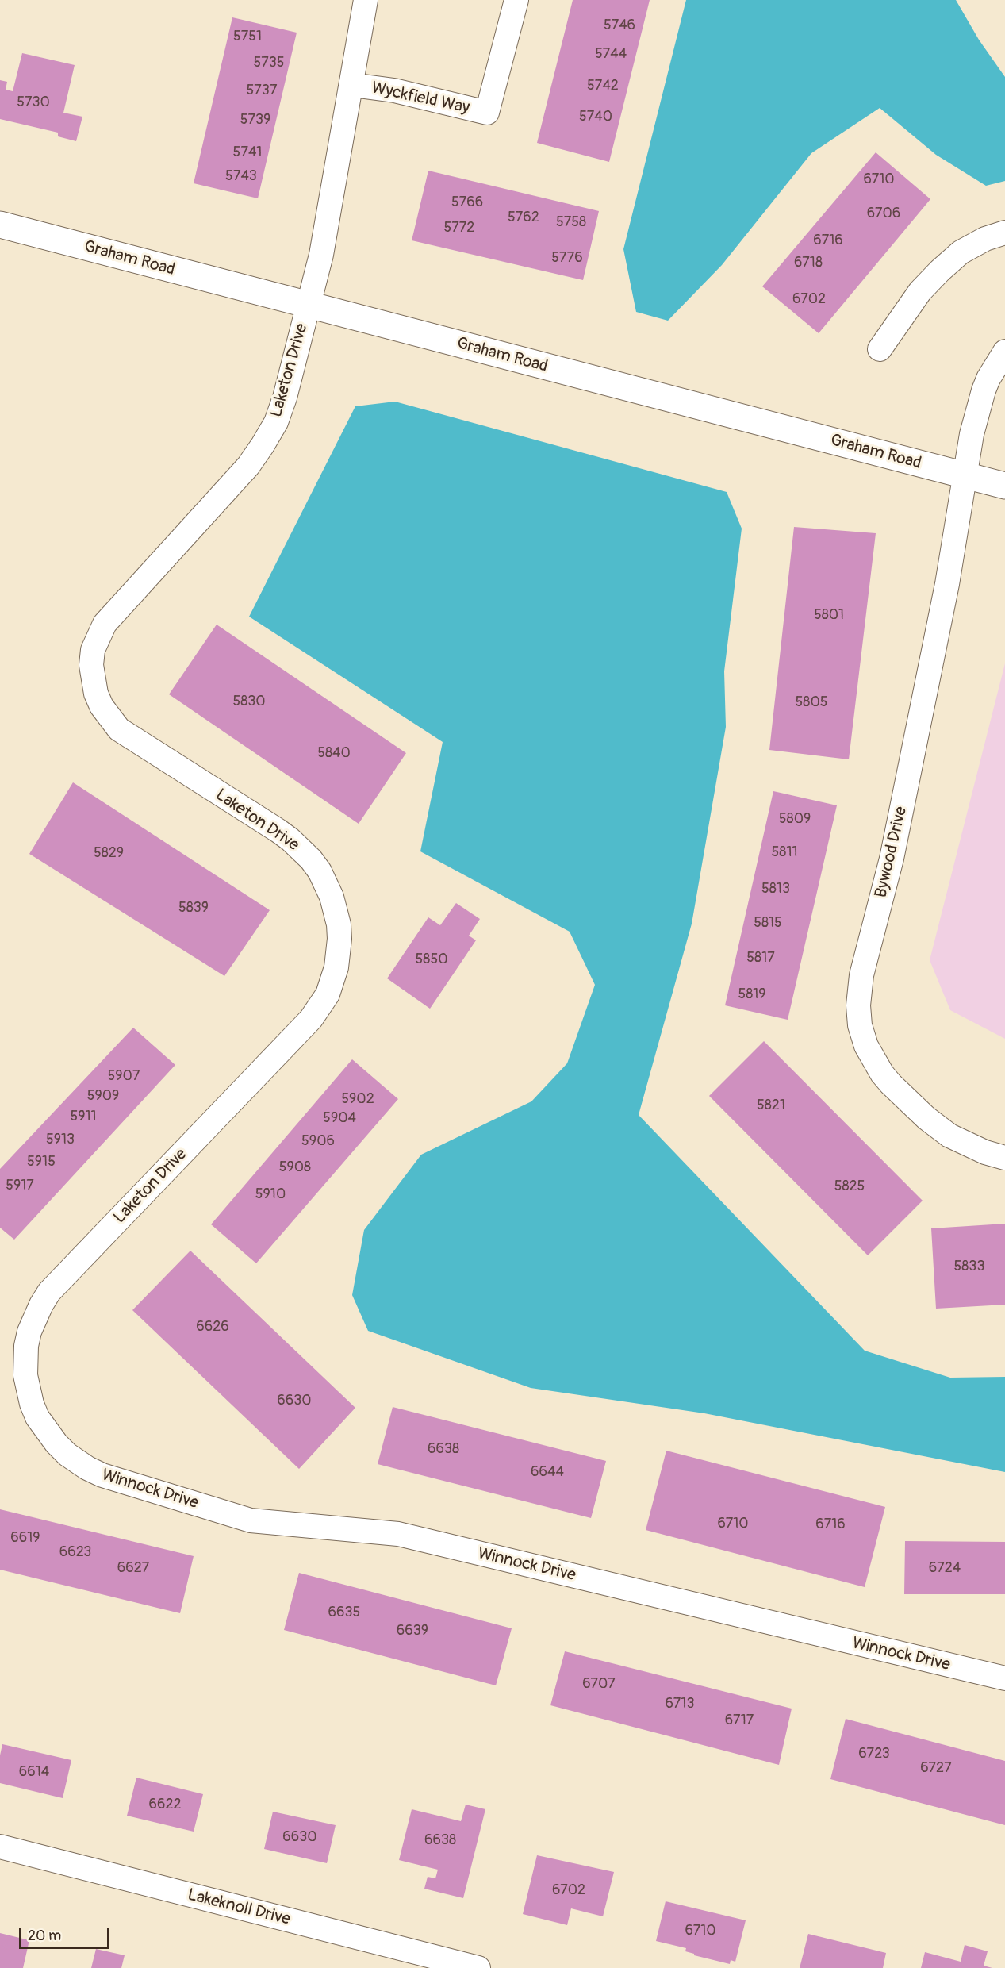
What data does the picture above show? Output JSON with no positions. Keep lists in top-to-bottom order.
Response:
{
  "streets": {
    "street": [
      "Wyckfield Way",
      "Graham Road",
      "Laketon Drive",
      "Bywood Drive",
      "Winnock Drive",
      "Lakeknoll Drive"
    ]
  },
  "crossings": [
    ["Wyckfield Way", "Graham Road"],
    ["Wyckfield Way", "Laketon Drive"],
    ["Graham Road", "Laketon Drive"],
    ["Graham Road", "Bywood Drive"],
    ["Laketon Drive", "Winnock Drive"]
  ],
  "house_numbers": [
    "5746",
    "5751",
    "5744",
    "5735",
    "5742",
    "5737",
    "5730",
    "5740",
    "5739",
    "5741",
    "5743",
    "6710",
    "5766",
    "6706",
    "5762",
    "5758",
    "5772",
    "6716",
    "5776",
    "6718",
    "6702",
    "5801",
    "5830",
    "5805",
    "5840",
    "5809",
    "5811",
    "5829",
    "5813",
    "5839",
    "5815",
    "5817",
    "5850",
    "5819",
    "5907",
    "5909",
    "5902",
    "5821",
    "5911",
    "5904",
    "5913",
    "5906",
    "5915",
    "5908",
    "5917",
    "5825",
    "5910",
    "5833",
    "6626",
    "6630",
    "6638",
    "6644",
    "6710",
    "6716",
    "6619",
    "6623",
    "6627",
    "6724",
    "6635",
    "6639",
    "6707",
    "6713",
    "6717",
    "6723",
    "6727",
    "6614",
    "6622",
    "6630",
    "6638",
    "6702",
    "6710"
  ],
  "scale_bar": "20 m"
}
